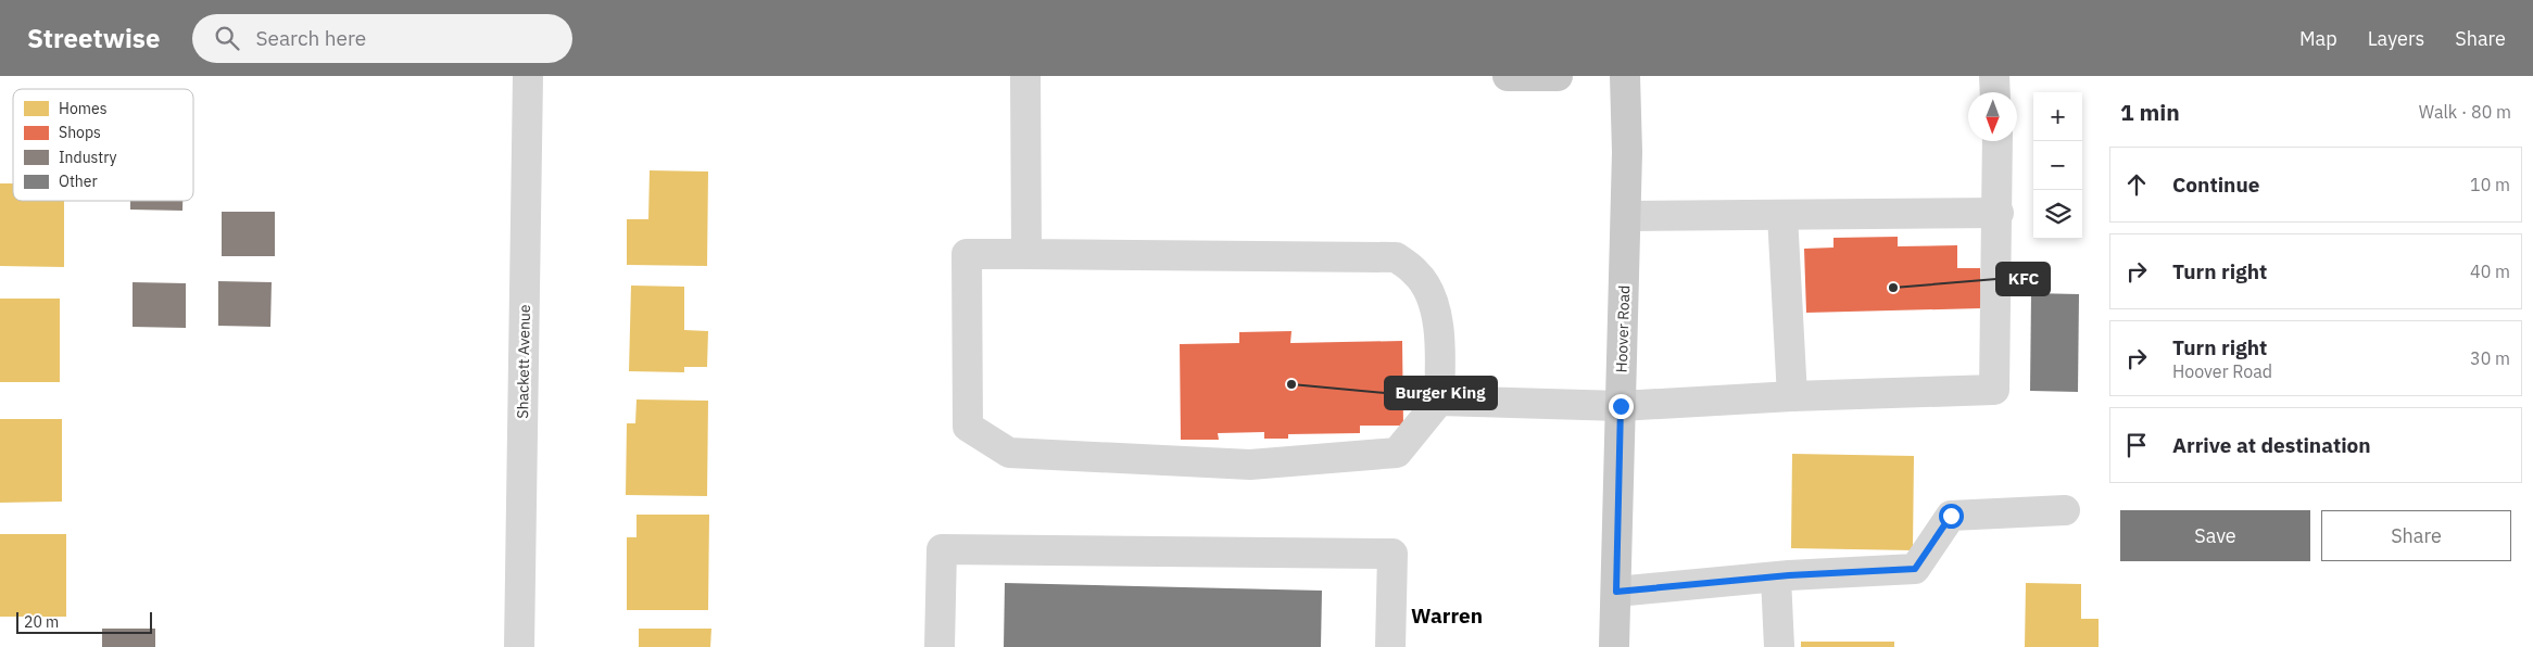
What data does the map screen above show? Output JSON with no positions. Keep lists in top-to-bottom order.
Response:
{
  "streets": {
    "main road": ["Hoover Road"],
    "street": ["Shackett Avenue"]
  },
  "districts": ["Warren"],
  "places": ["KFC", "Burger King"],
  "legend": [
    "Homes",
    "Shops",
    "Industry",
    "Other"
  ],
  "scale_bar": "20 m",
  "north": "bottom",
  "page": {
    "header": "Streetwise",
    "search": "Search here",
    "nav": ["Map", "Layers", "Share"],
    "heading": ["1 min", "Walk · 80 m"],
    "map_buttons": ["+", "−"],
    "list": [
      ["Continue", "10 m"],
      ["Turn right", "40 m"],
      ["Turn right", "Hoover Road", "30 m"],
      "Arrive at destination"
    ],
    "buttons": ["Save", "Share"],
    "scale": "20 m"
  }
}
